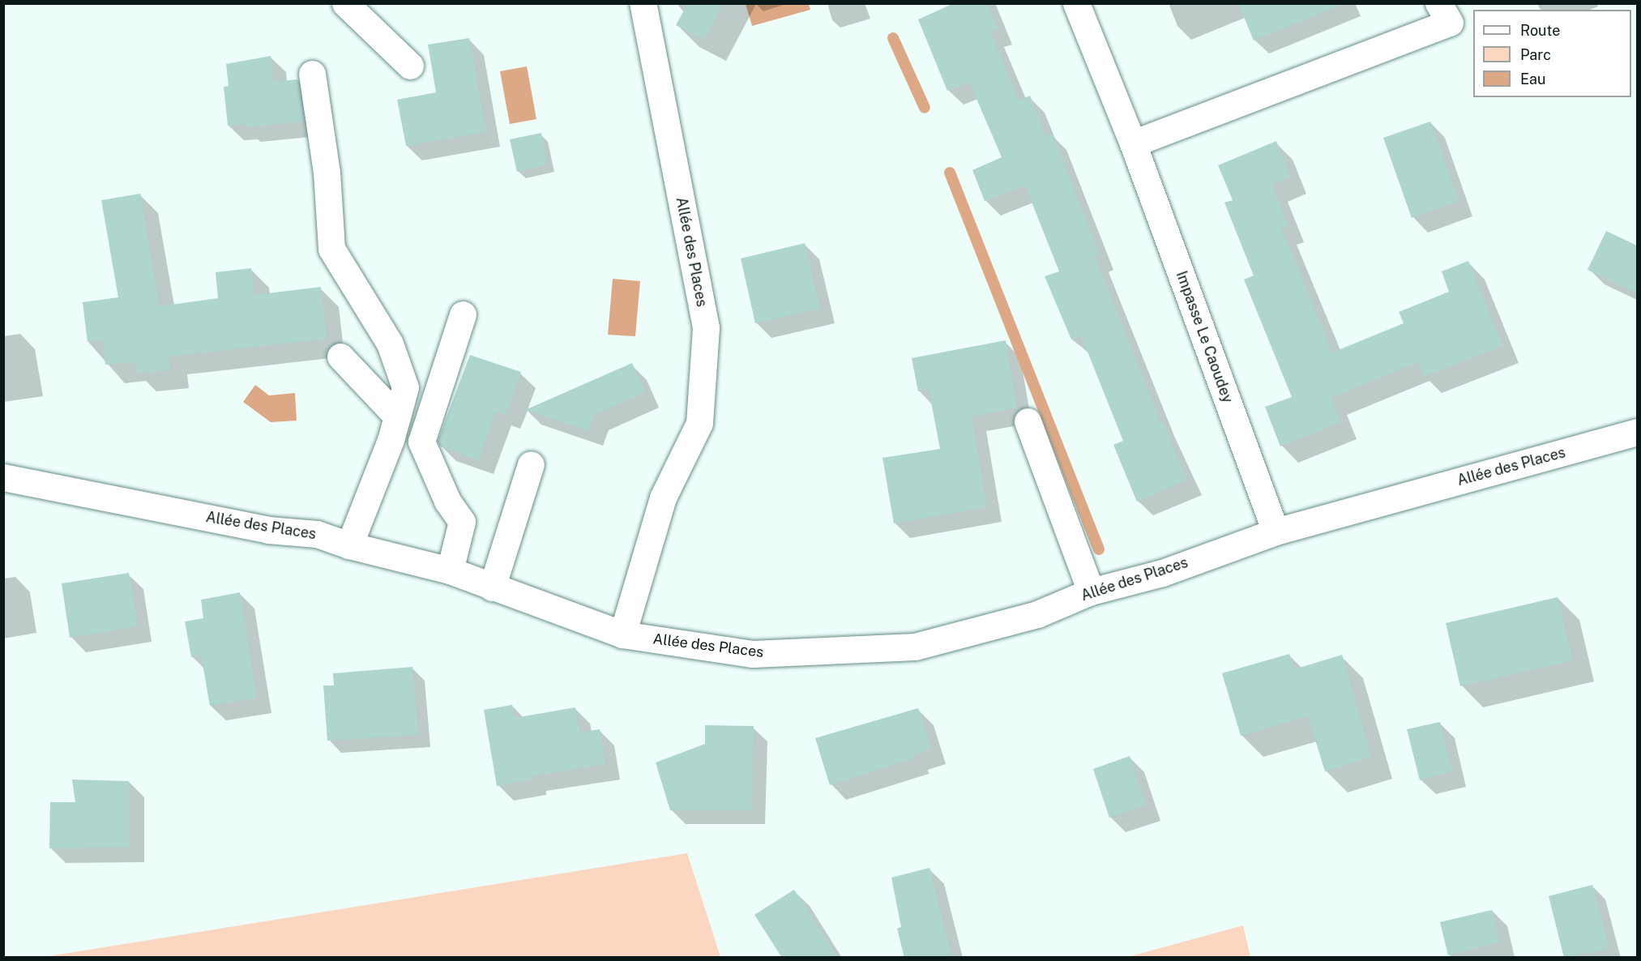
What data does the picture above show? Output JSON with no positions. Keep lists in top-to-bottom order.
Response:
{
  "streets": {
    "street": ["Allée des Places", "Impasse Le Caoudey"]
  },
  "crossings": [
    ["Allée des Places", "Impasse Le Caoudey"]
  ],
  "legend": ["Route", "Parc", "Eau"]
}
